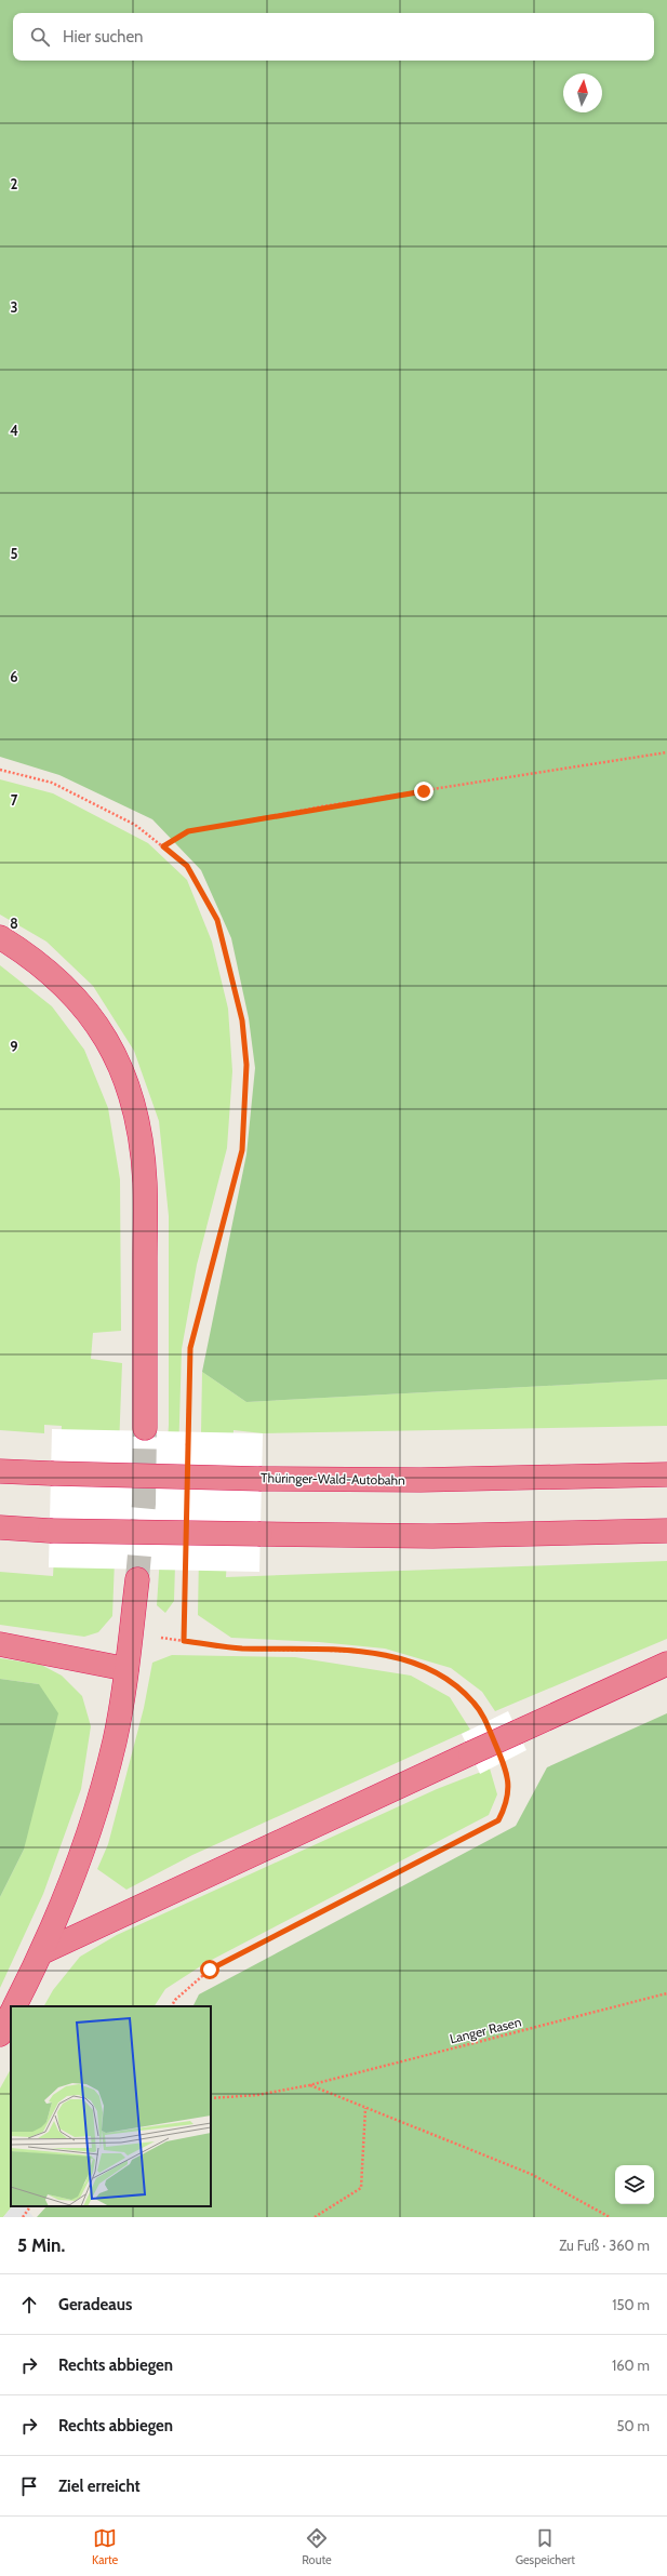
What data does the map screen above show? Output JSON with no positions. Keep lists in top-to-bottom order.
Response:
{
  "streets": {
    "highway": ["Thüringer-Wald-Autobahn"],
    "path": ["Langer Rasen"]
  },
  "north": "top",
  "page": {
    "search": "Hier suchen",
    "heading": ["5 Min.", "Zu Fuß · 360 m"],
    "list": [
      ["Geradeaus", "150 m"],
      ["Rechts abbiegen", "160 m"],
      ["Rechts abbiegen", "50 m"],
      "Ziel erreicht"
    ],
    "nav": ["Karte", "Route", "Gespeichert"]
  },
  "grid": {
    "rows": [
      "2",
      "3",
      "4",
      "5",
      "6",
      "7",
      "8",
      "9"
    ]
  }
}
